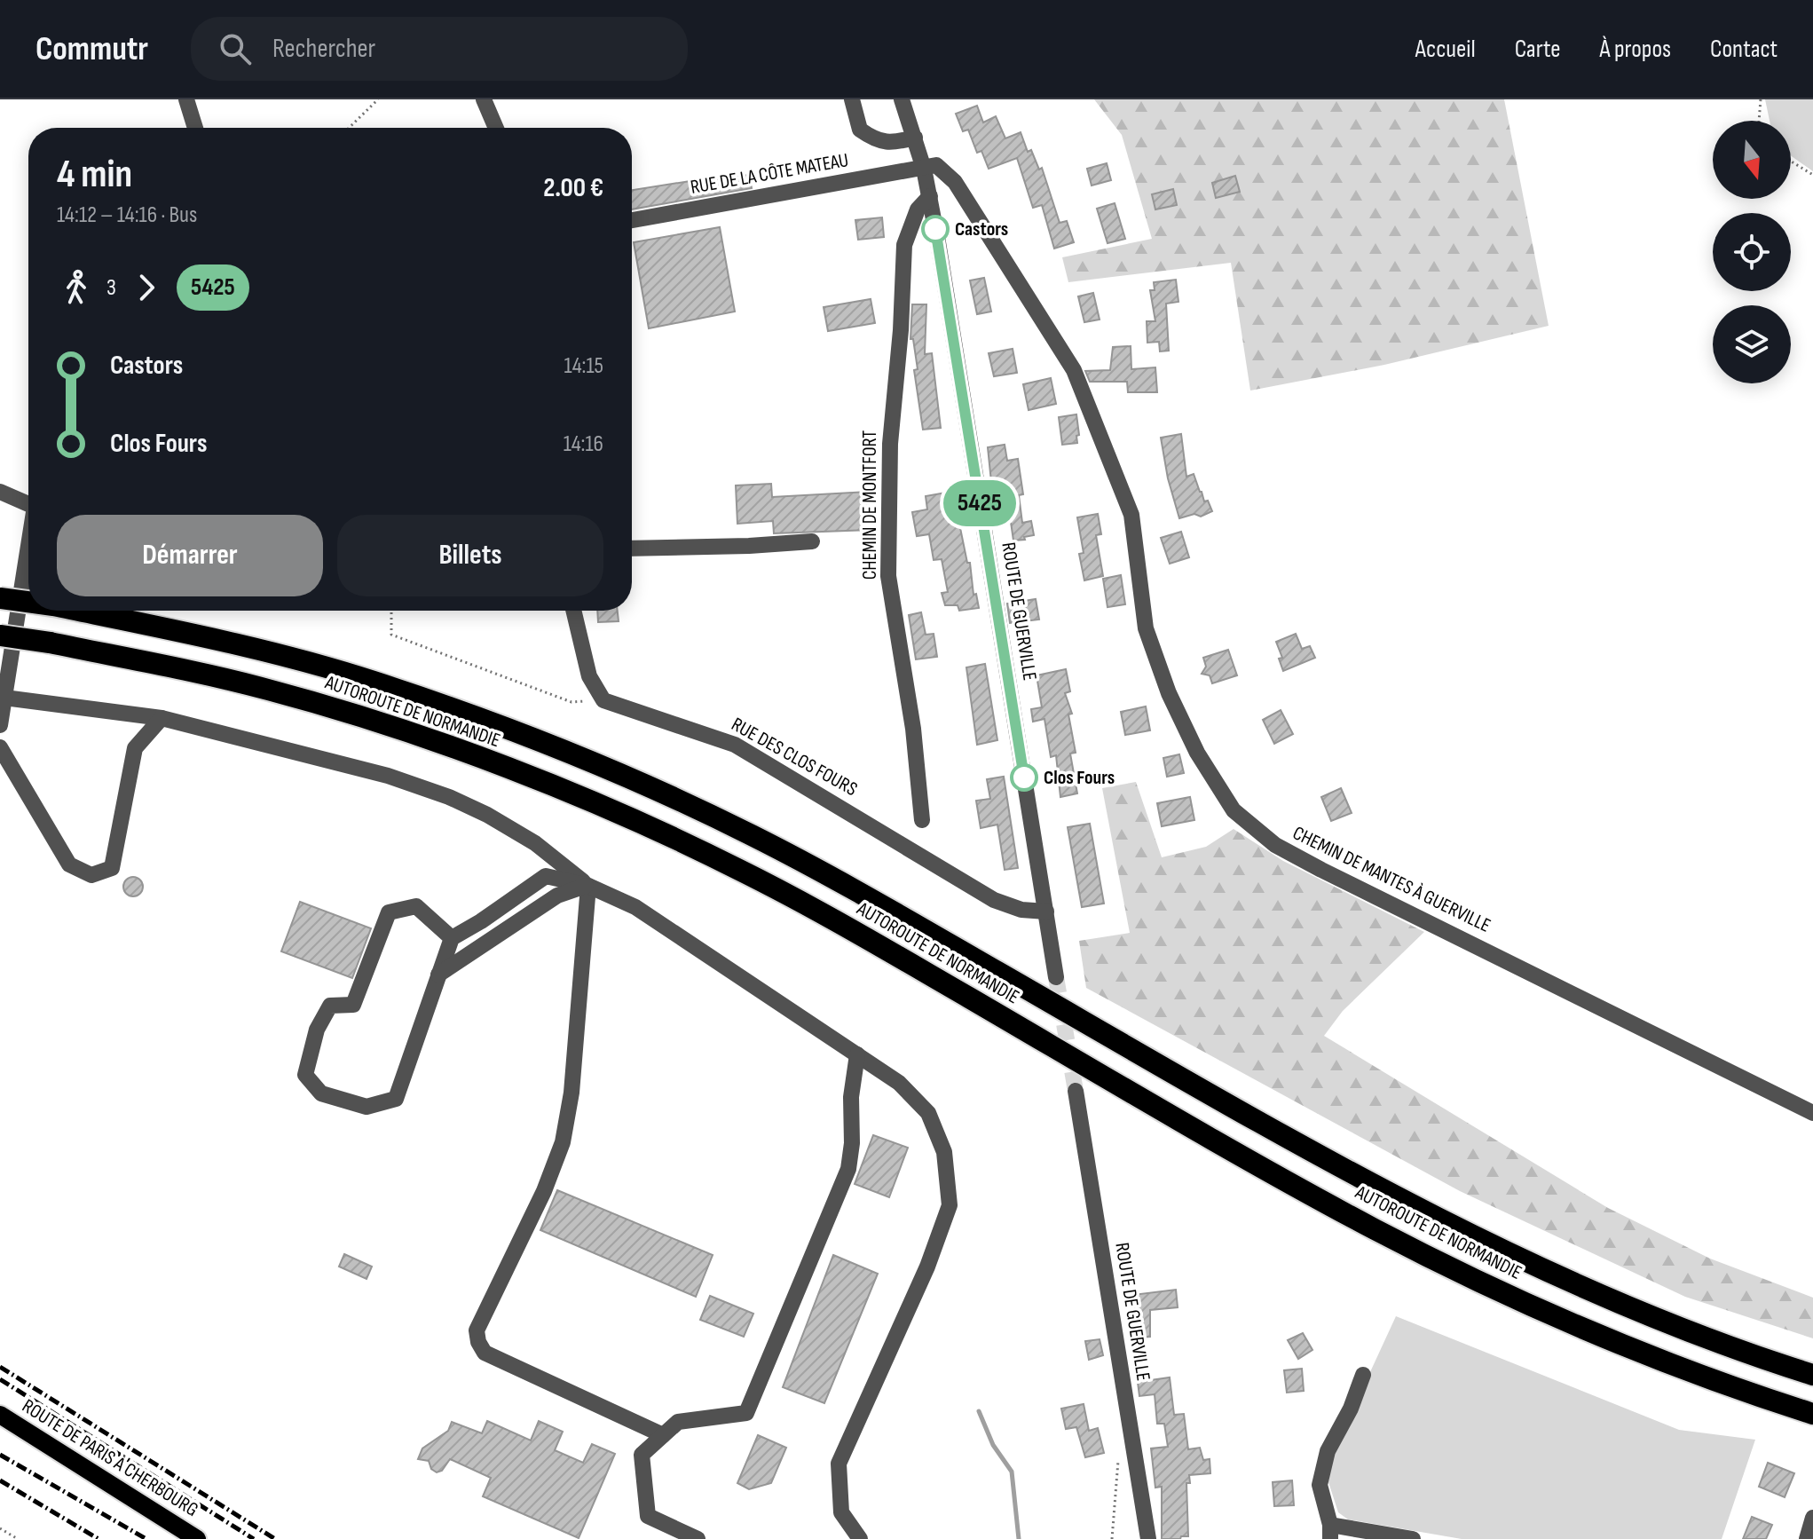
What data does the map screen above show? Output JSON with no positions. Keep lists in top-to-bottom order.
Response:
{
  "streets": {
    "highway": ["AUTOROUTE DE NORMANDIE"],
    "main road": ["ROUTE DE PARIS À CHERBOURG"],
    "street": [
      "RUE DE LA CÔTE MATEAU",
      "CHEMIN DE MONTFORT",
      "ROUTE DE GUERVILLE",
      "RUE DES CLOS FOURS",
      "CHEMIN DE MANTES À GUERVILLE"
    ]
  },
  "crossings": [
    ["RUE DE LA CÔTE MATEAU", "ROUTE DE GUERVILLE"],
    ["RUE DE LA CÔTE MATEAU", "CHEMIN DE MANTES À GUERVILLE"],
    ["CHEMIN DE MONTFORT", "ROUTE DE GUERVILLE"],
    ["ROUTE DE GUERVILLE", "RUE DES CLOS FOURS"],
    ["ROUTE DE GUERVILLE", "CHEMIN DE MANTES À GUERVILLE"]
  ],
  "places": ["Castors", "Clos Fours"],
  "lines": ["bus line 5425"],
  "north": "bottom",
  "page": {
    "header": "Commutr",
    "search": "Rechercher",
    "nav": [
      "Accueil",
      "Carte",
      "À propos",
      "Contact"
    ],
    "on_map": "5425",
    "heading": ["4 min", "14:12 – 14:16 · Bus", "2.00 €"],
    "legs": ["3", "5425"],
    "list": [
      {
        "name": "Castors",
        "value": "14:15"
      },
      {
        "name": "Clos Fours",
        "value": "14:16"
      }
    ],
    "buttons": ["Démarrer", "Billets"]
  }
}
